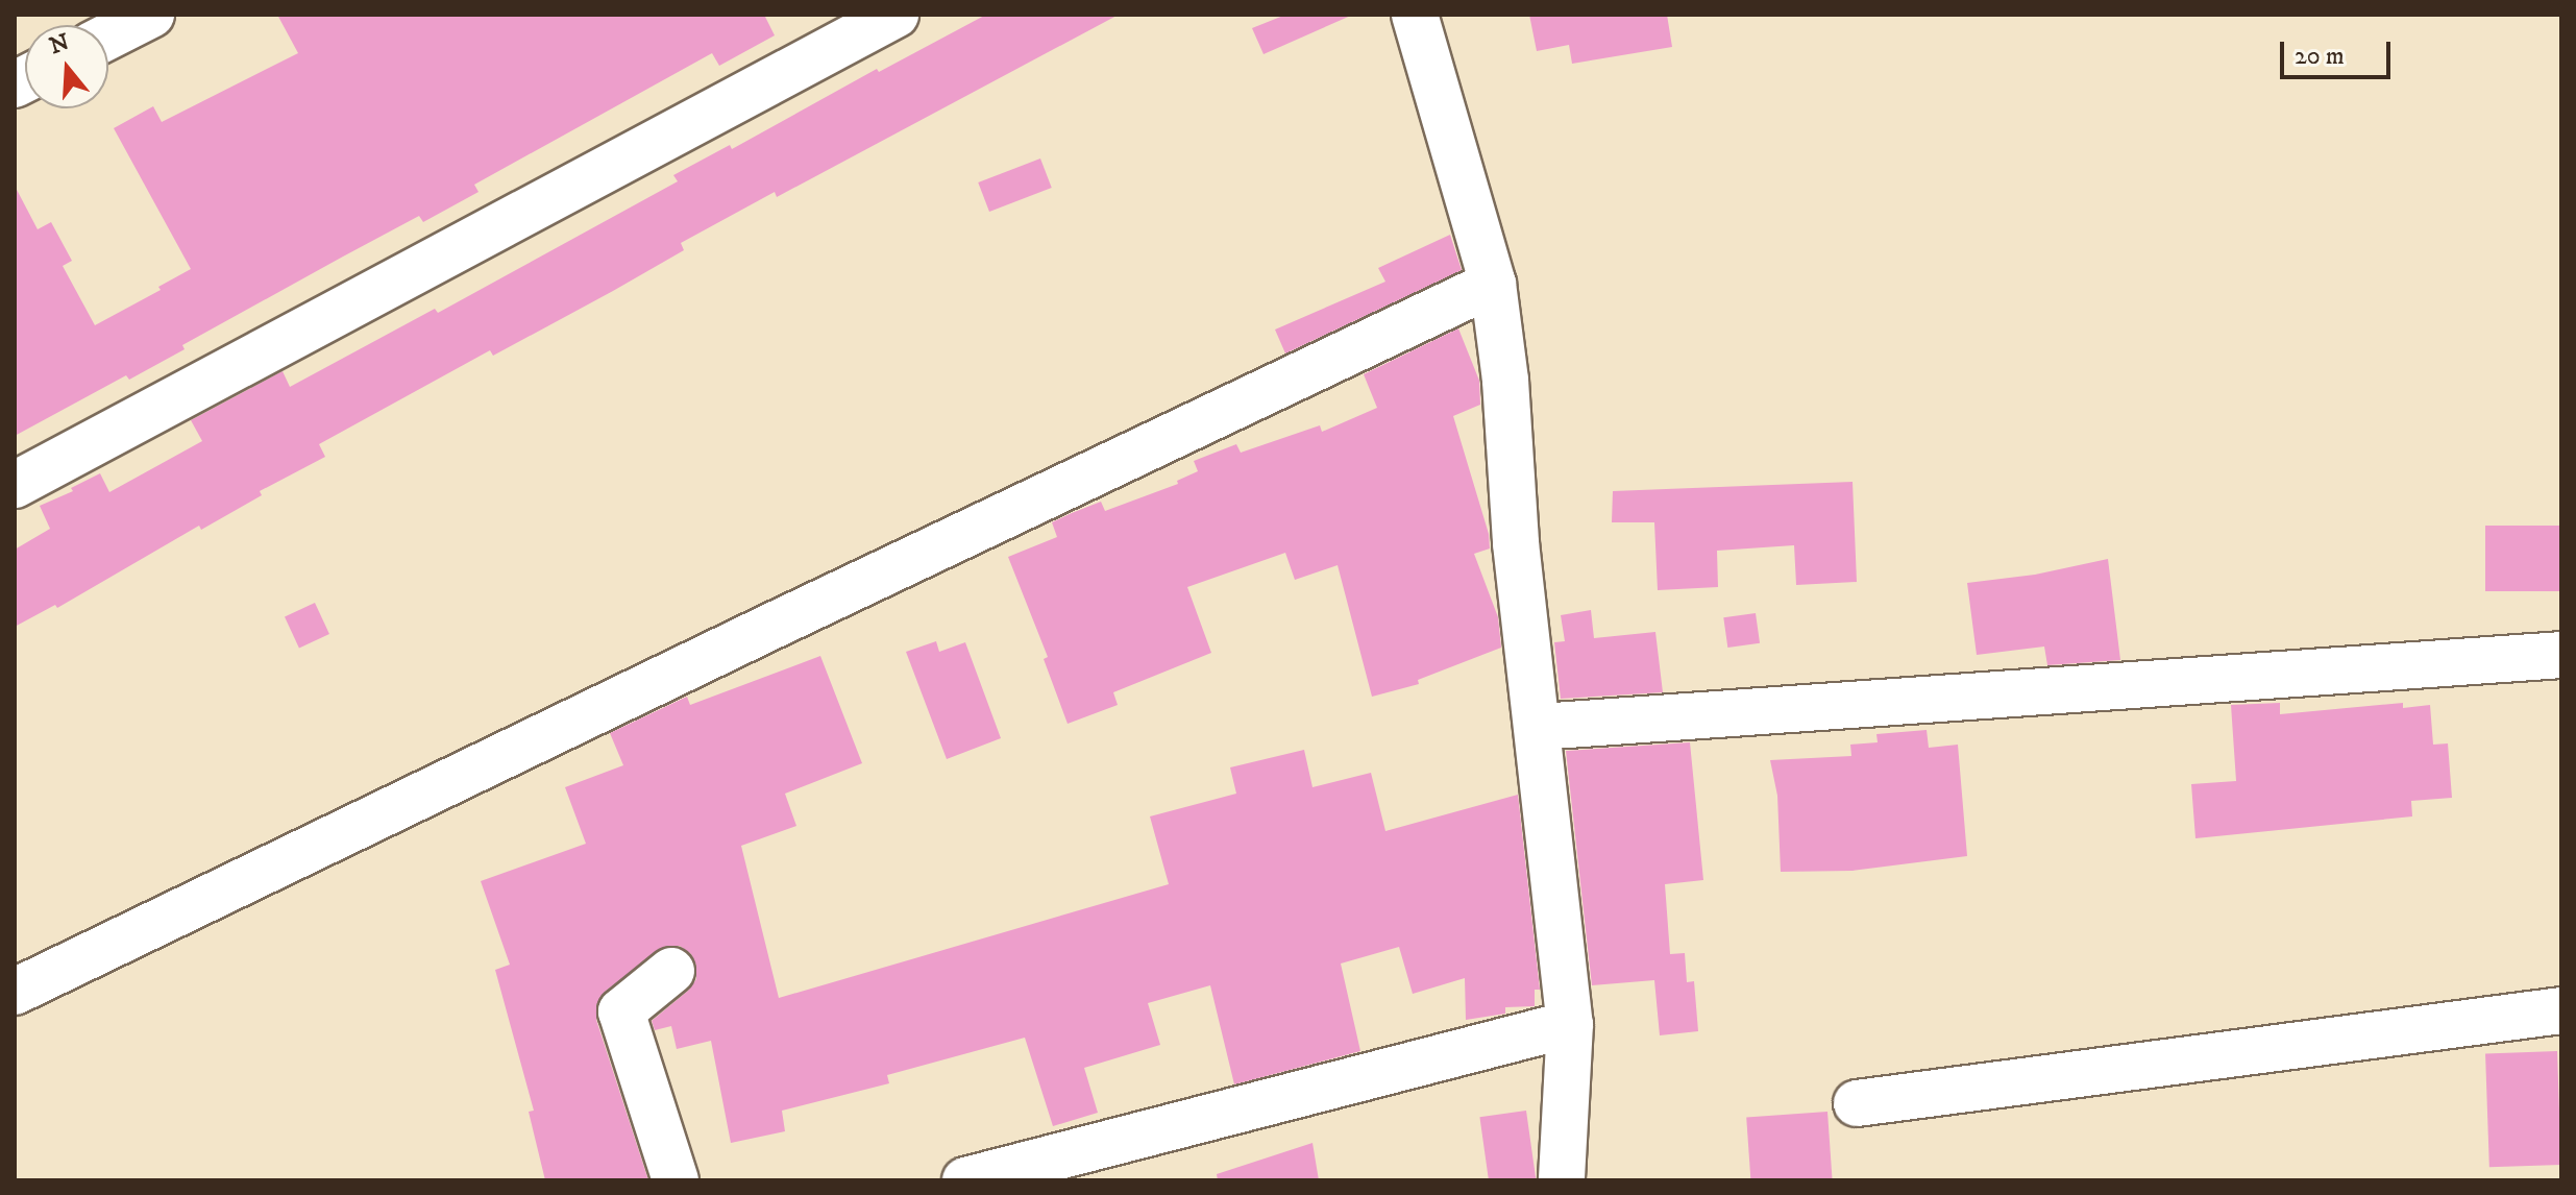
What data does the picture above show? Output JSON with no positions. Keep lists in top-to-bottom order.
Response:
{
  "scale_bar": "20 m",
  "north": "top"
}
